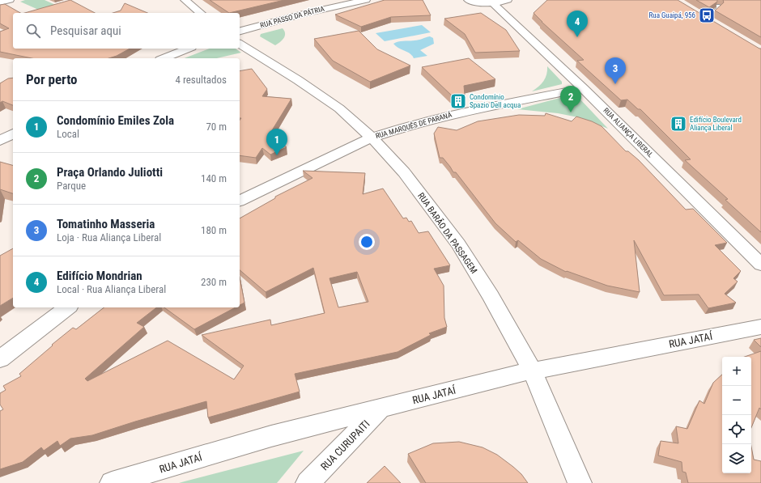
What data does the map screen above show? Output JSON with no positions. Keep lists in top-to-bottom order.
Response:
{
  "streets": {
    "street": [
      "RUA PASSO DA PÁTRIA",
      "RUA MARQUÊS DE PARANÁ",
      "RUA ALIANÇA LIBERAL",
      "RUA BARÃO DA PASSAGEM",
      "RUA JATAÍ",
      "RUA CURUPAITI"
    ]
  },
  "crossings": [
    ["RUA MARQUÊS DE PARANÁ", "RUA ALIANÇA LIBERAL"],
    ["RUA MARQUÊS DE PARANÁ", "RUA BARÃO DA PASSAGEM"],
    ["RUA BARÃO DA PASSAGEM", "RUA JATAÍ"],
    ["RUA JATAÍ", "RUA CURUPAITI"]
  ],
  "places": {
    "bus stop": ["Rua Guaipá, 956"],
    "building": ["Condomínio Spazio Dell acqua", "Edifício Boulevard Aliança Liberal"]
  },
  "page": {
    "pins": [
      "4",
      "3",
      "2",
      "1"
    ],
    "search": "Pesquisar aqui",
    "heading": ["Por perto", "4 resultados"],
    "list": [
      {
        "mark": "1",
        "name": "Condomínio Emiles Zola",
        "note": "Local",
        "value": "70 m"
      },
      {
        "mark": "2",
        "name": "Praça Orlando Juliotti",
        "note": "Parque",
        "value": "140 m"
      },
      {
        "mark": "3",
        "name": "Tomatinho Masseria",
        "note": "Loja · Rua Aliança Liberal",
        "value": "180 m"
      },
      {
        "mark": "4",
        "name": "Edifício Mondrian",
        "note": "Local · Rua Aliança Liberal",
        "value": "230 m"
      }
    ],
    "map_buttons": ["+", "−"]
  }
}
